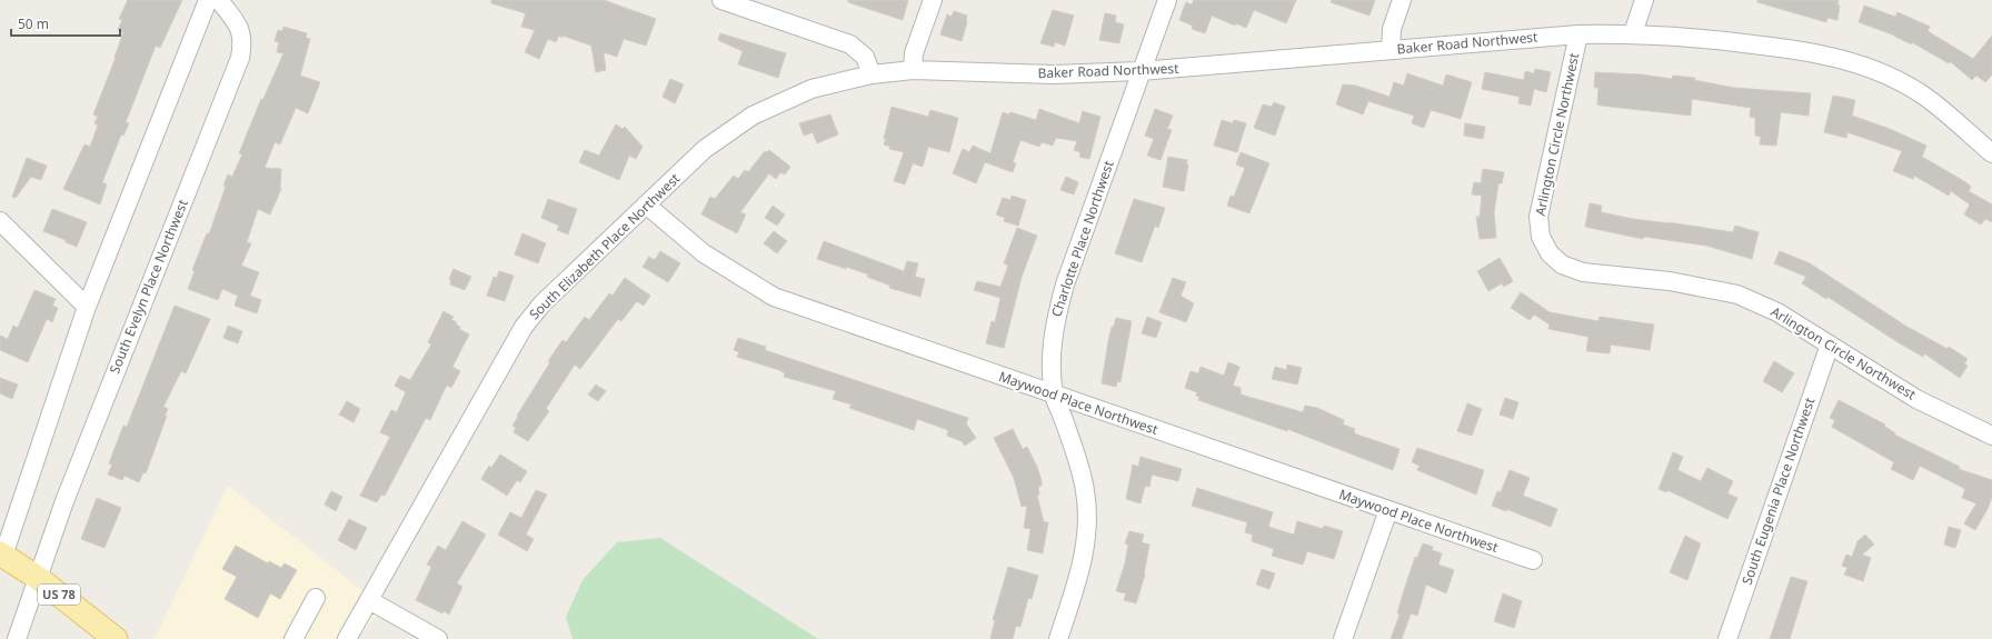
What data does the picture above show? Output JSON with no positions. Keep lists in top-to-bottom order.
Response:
{
  "streets": {
    "main road": ["US 78"],
    "street": [
      "Baker Road Northwest",
      "Arlington Circle Northwest",
      "Charlotte Place Northwest",
      "South Elizabeth Place Northwest",
      "South Evelyn Place Northwest",
      "Maywood Place Northwest",
      "South Eugenia Place Northwest"
    ]
  },
  "crossings": [
    ["Baker Road Northwest", "Arlington Circle Northwest"],
    ["Baker Road Northwest", "Charlotte Place Northwest"],
    ["Baker Road Northwest", "South Elizabeth Place Northwest"],
    ["Arlington Circle Northwest", "South Eugenia Place Northwest"],
    ["Charlotte Place Northwest", "Maywood Place Northwest"],
    ["South Elizabeth Place Northwest", "Maywood Place Northwest"],
    ["South Evelyn Place Northwest", "US 78"]
  ],
  "scale_bar": "50 m"
}
